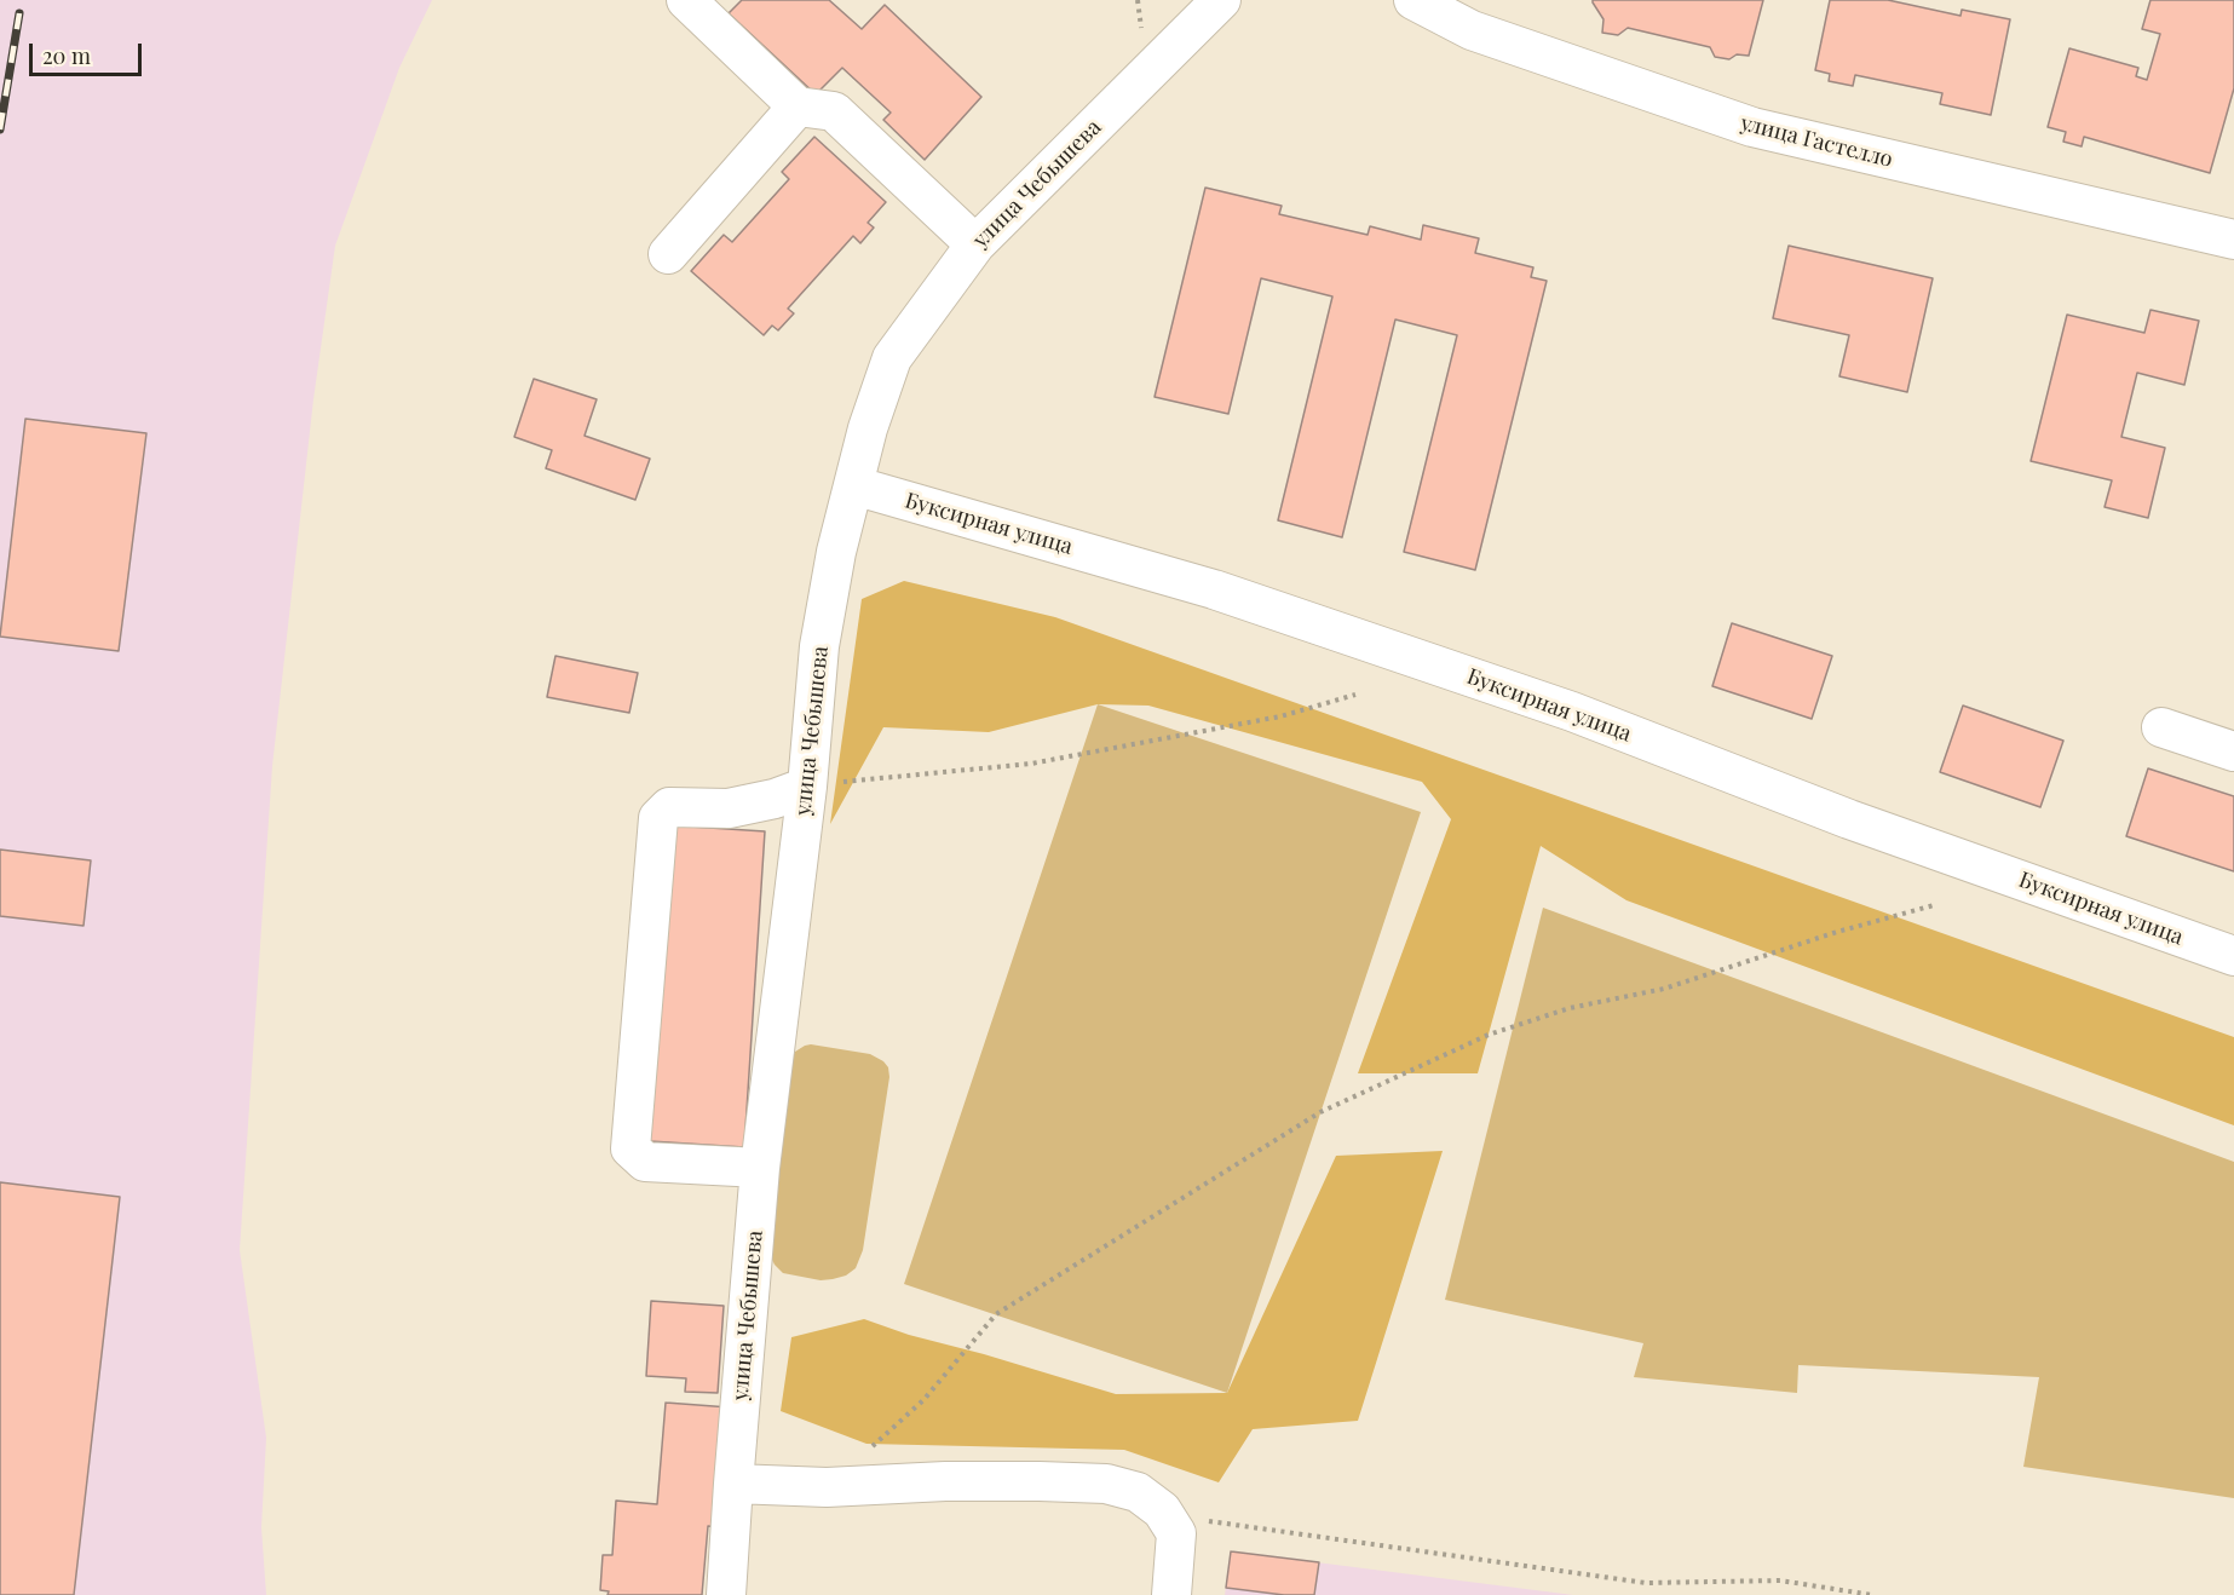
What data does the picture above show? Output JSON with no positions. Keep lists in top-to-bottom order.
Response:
{
  "streets": {
    "street": ["улица Гастелло", "улица Чебышева", "Буксирная улица"]
  },
  "crossings": [
    ["улица Чебышева", "Буксирная улица"]
  ],
  "scale_bar": "20 m"
}
